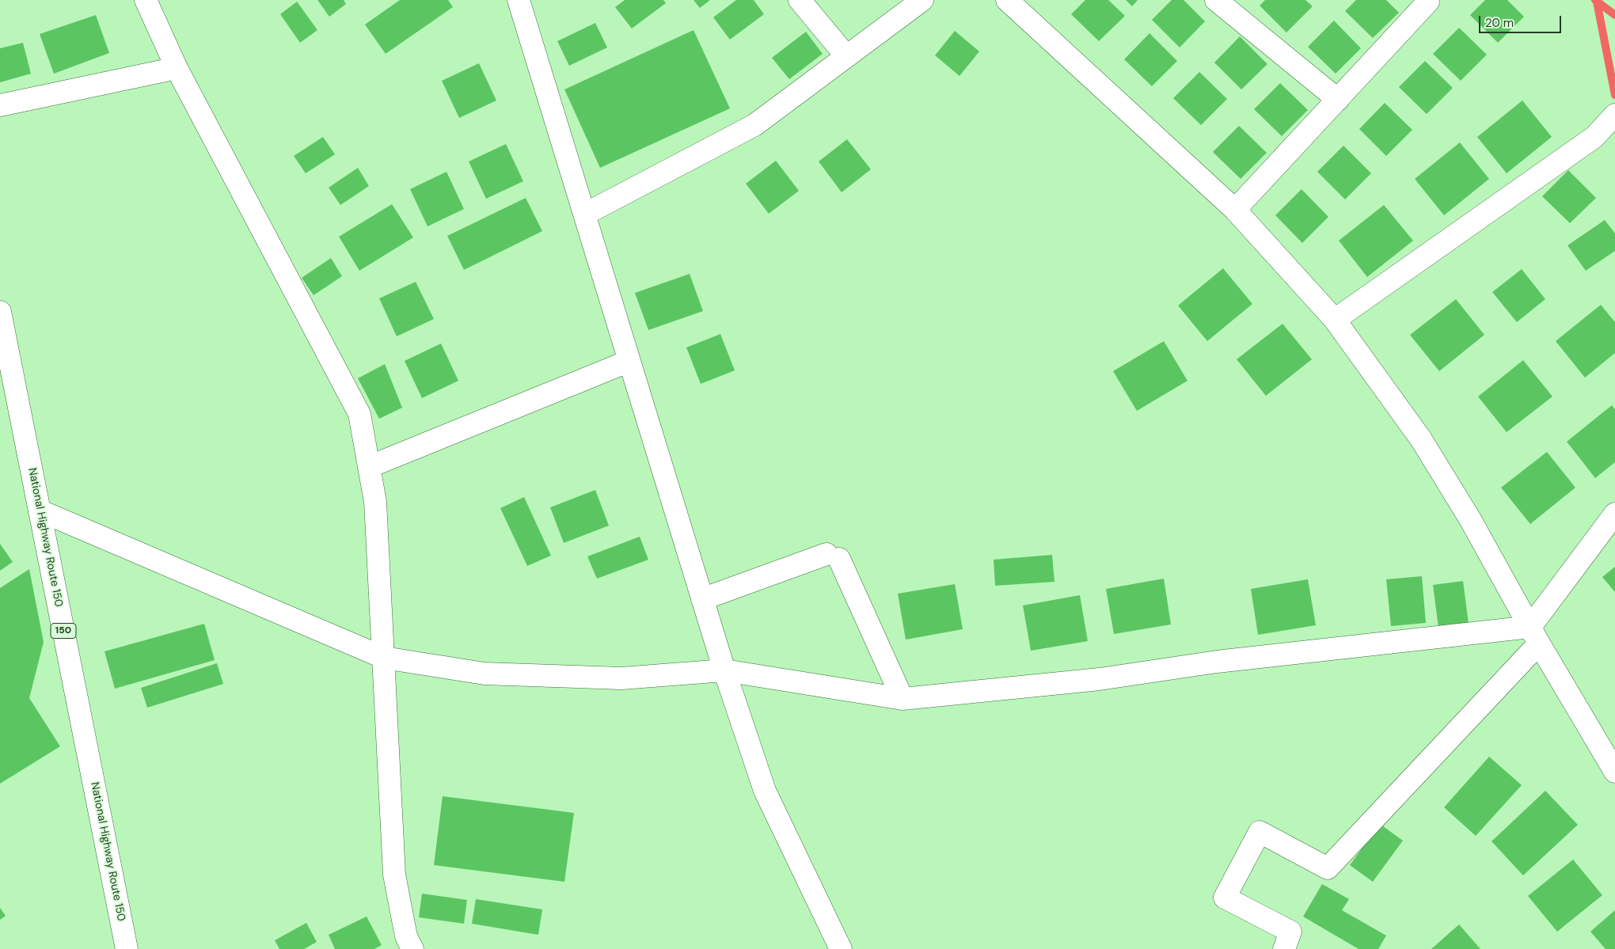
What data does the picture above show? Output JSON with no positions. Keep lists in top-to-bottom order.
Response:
{
  "streets": {
    "main road": ["National Highway Route 150", "150"]
  },
  "scale_bar": "20 m"
}
